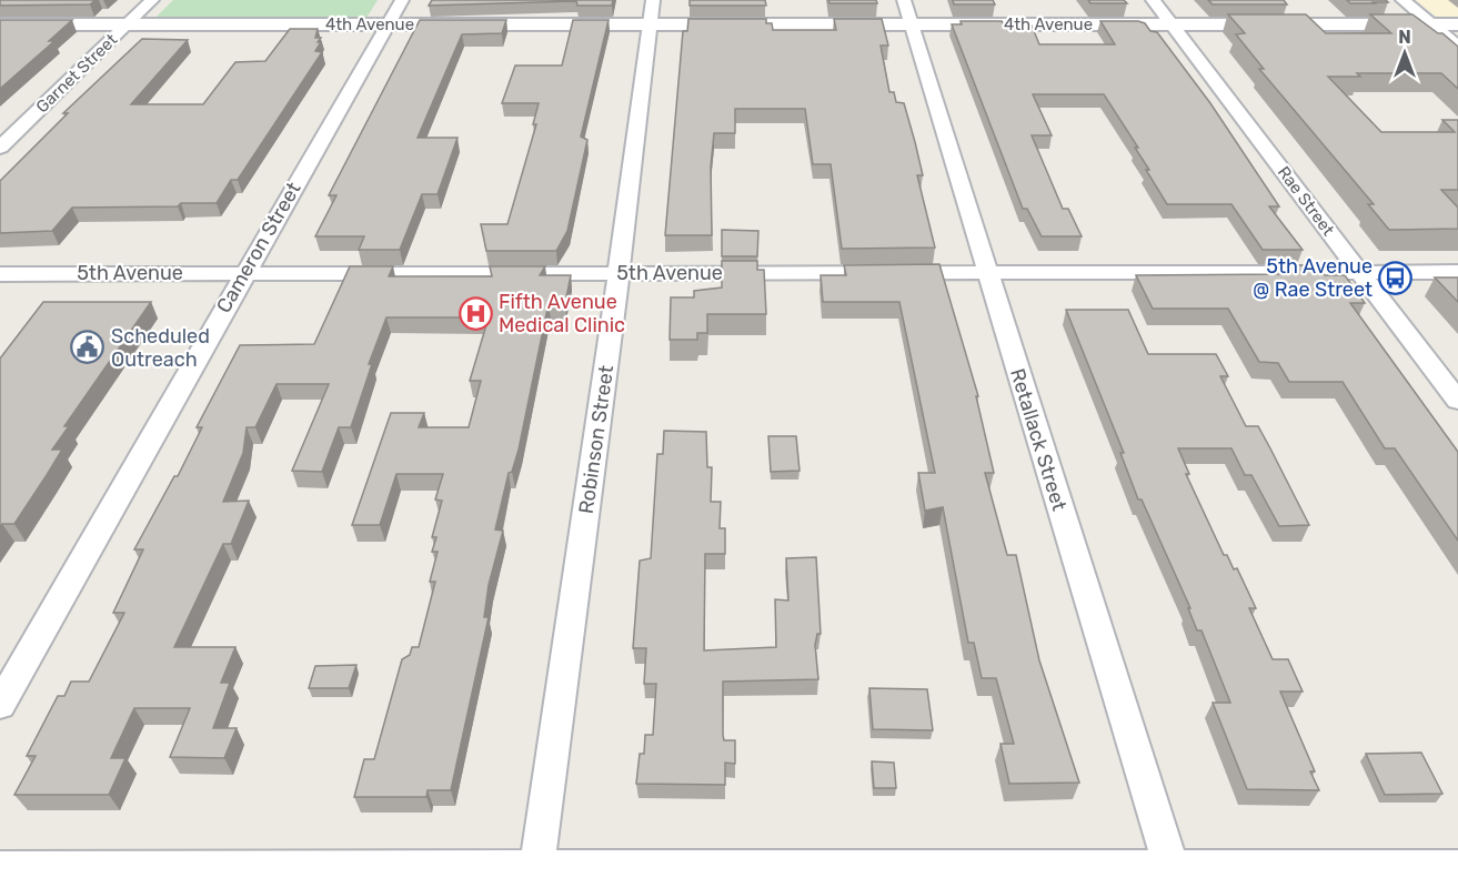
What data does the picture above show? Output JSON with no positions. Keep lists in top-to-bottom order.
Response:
{
  "streets": {
    "street": [
      "4th Avenue",
      "Garnet Street",
      "Rae Street",
      "Cameron Street",
      "5th Avenue",
      "Robinson Street",
      "Retallack Street"
    ]
  },
  "crossings": [
    ["4th Avenue", "Garnet Street"],
    ["4th Avenue", "Rae Street"],
    ["4th Avenue", "Cameron Street"],
    ["4th Avenue", "Robinson Street"],
    ["4th Avenue", "Retallack Street"],
    ["Rae Street", "5th Avenue"],
    ["Cameron Street", "5th Avenue"],
    ["5th Avenue", "Robinson Street"],
    ["5th Avenue", "Retallack Street"]
  ],
  "places": {
    "bus stop": ["5th Avenue @ Rae Street"],
    "hospital": ["Fifth Avenue Medical Clinic"],
    "public building": ["Scheduled Outreach"]
  },
  "north": "top"
}
